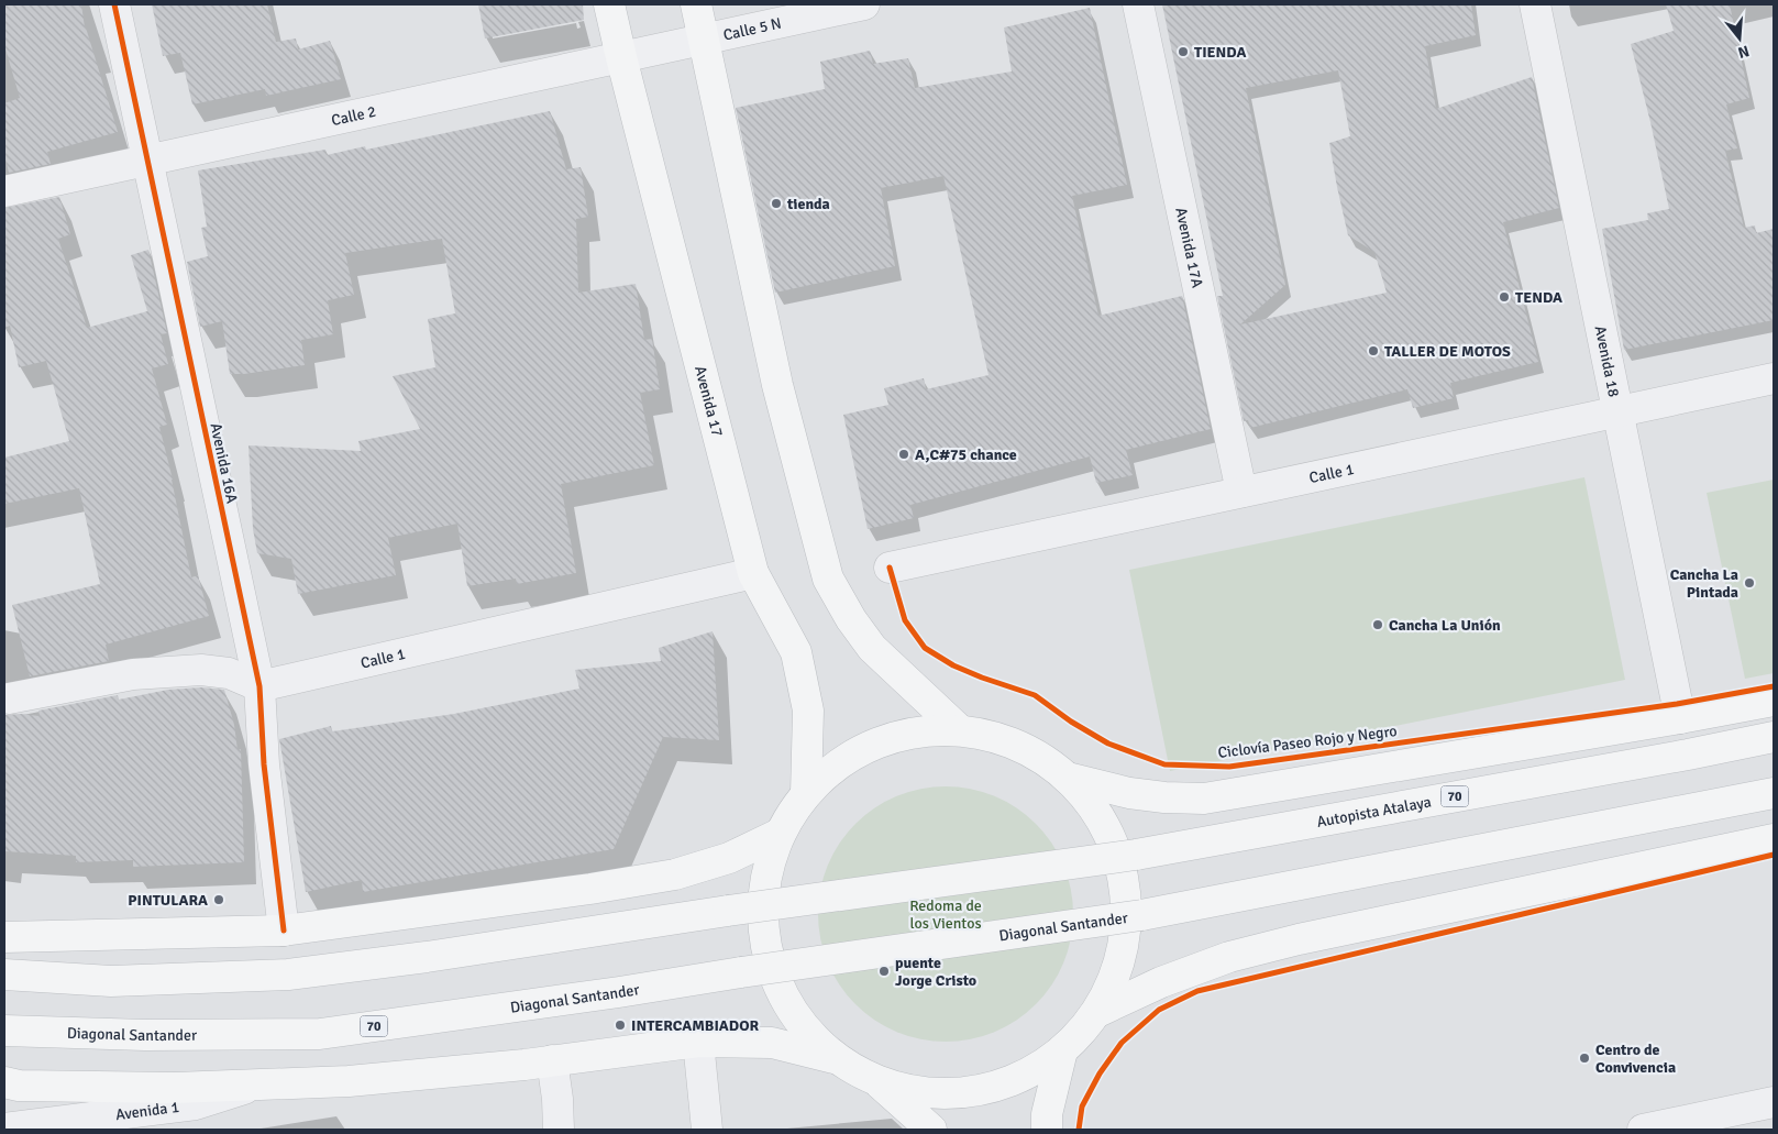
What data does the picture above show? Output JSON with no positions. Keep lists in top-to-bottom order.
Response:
{
  "streets": {
    "main road": [
      "Avenida 17",
      "70",
      "Autopista Atalaya",
      "Diagonal Santander"
    ],
    "street": [
      "Calle 5 N",
      "Calle 2",
      "Avenida 17A",
      "Avenida 18",
      "Avenida 16A",
      "Calle 1",
      "Avenida 1"
    ],
    "cycle path": ["Ciclovía Paseo Rojo y Negro"]
  },
  "crossings": [
    ["Calle 5 N", "Calle 2"],
    ["Calle 2", "Avenida 17"],
    ["Calle 2", "Avenida 16A"],
    ["Avenida 17A", "Calle 1"],
    ["Avenida 18", "Calle 1"],
    ["Avenida 17", "Calle 1"],
    ["Avenida 16A", "Calle 1"]
  ],
  "parks": ["Redoma de los Vientos"],
  "places": [
    "TIENDA",
    "tienda",
    "TENDA",
    "TALLER DE MOTOS",
    "A,C#75 chance",
    "Cancha La Pintada",
    "Cancha La Unión",
    "PINTULARA",
    "puente Jorge Cristo",
    "INTERCAMBIADOR",
    "Centro de Convivencia"
  ],
  "north": "bottom"
}
